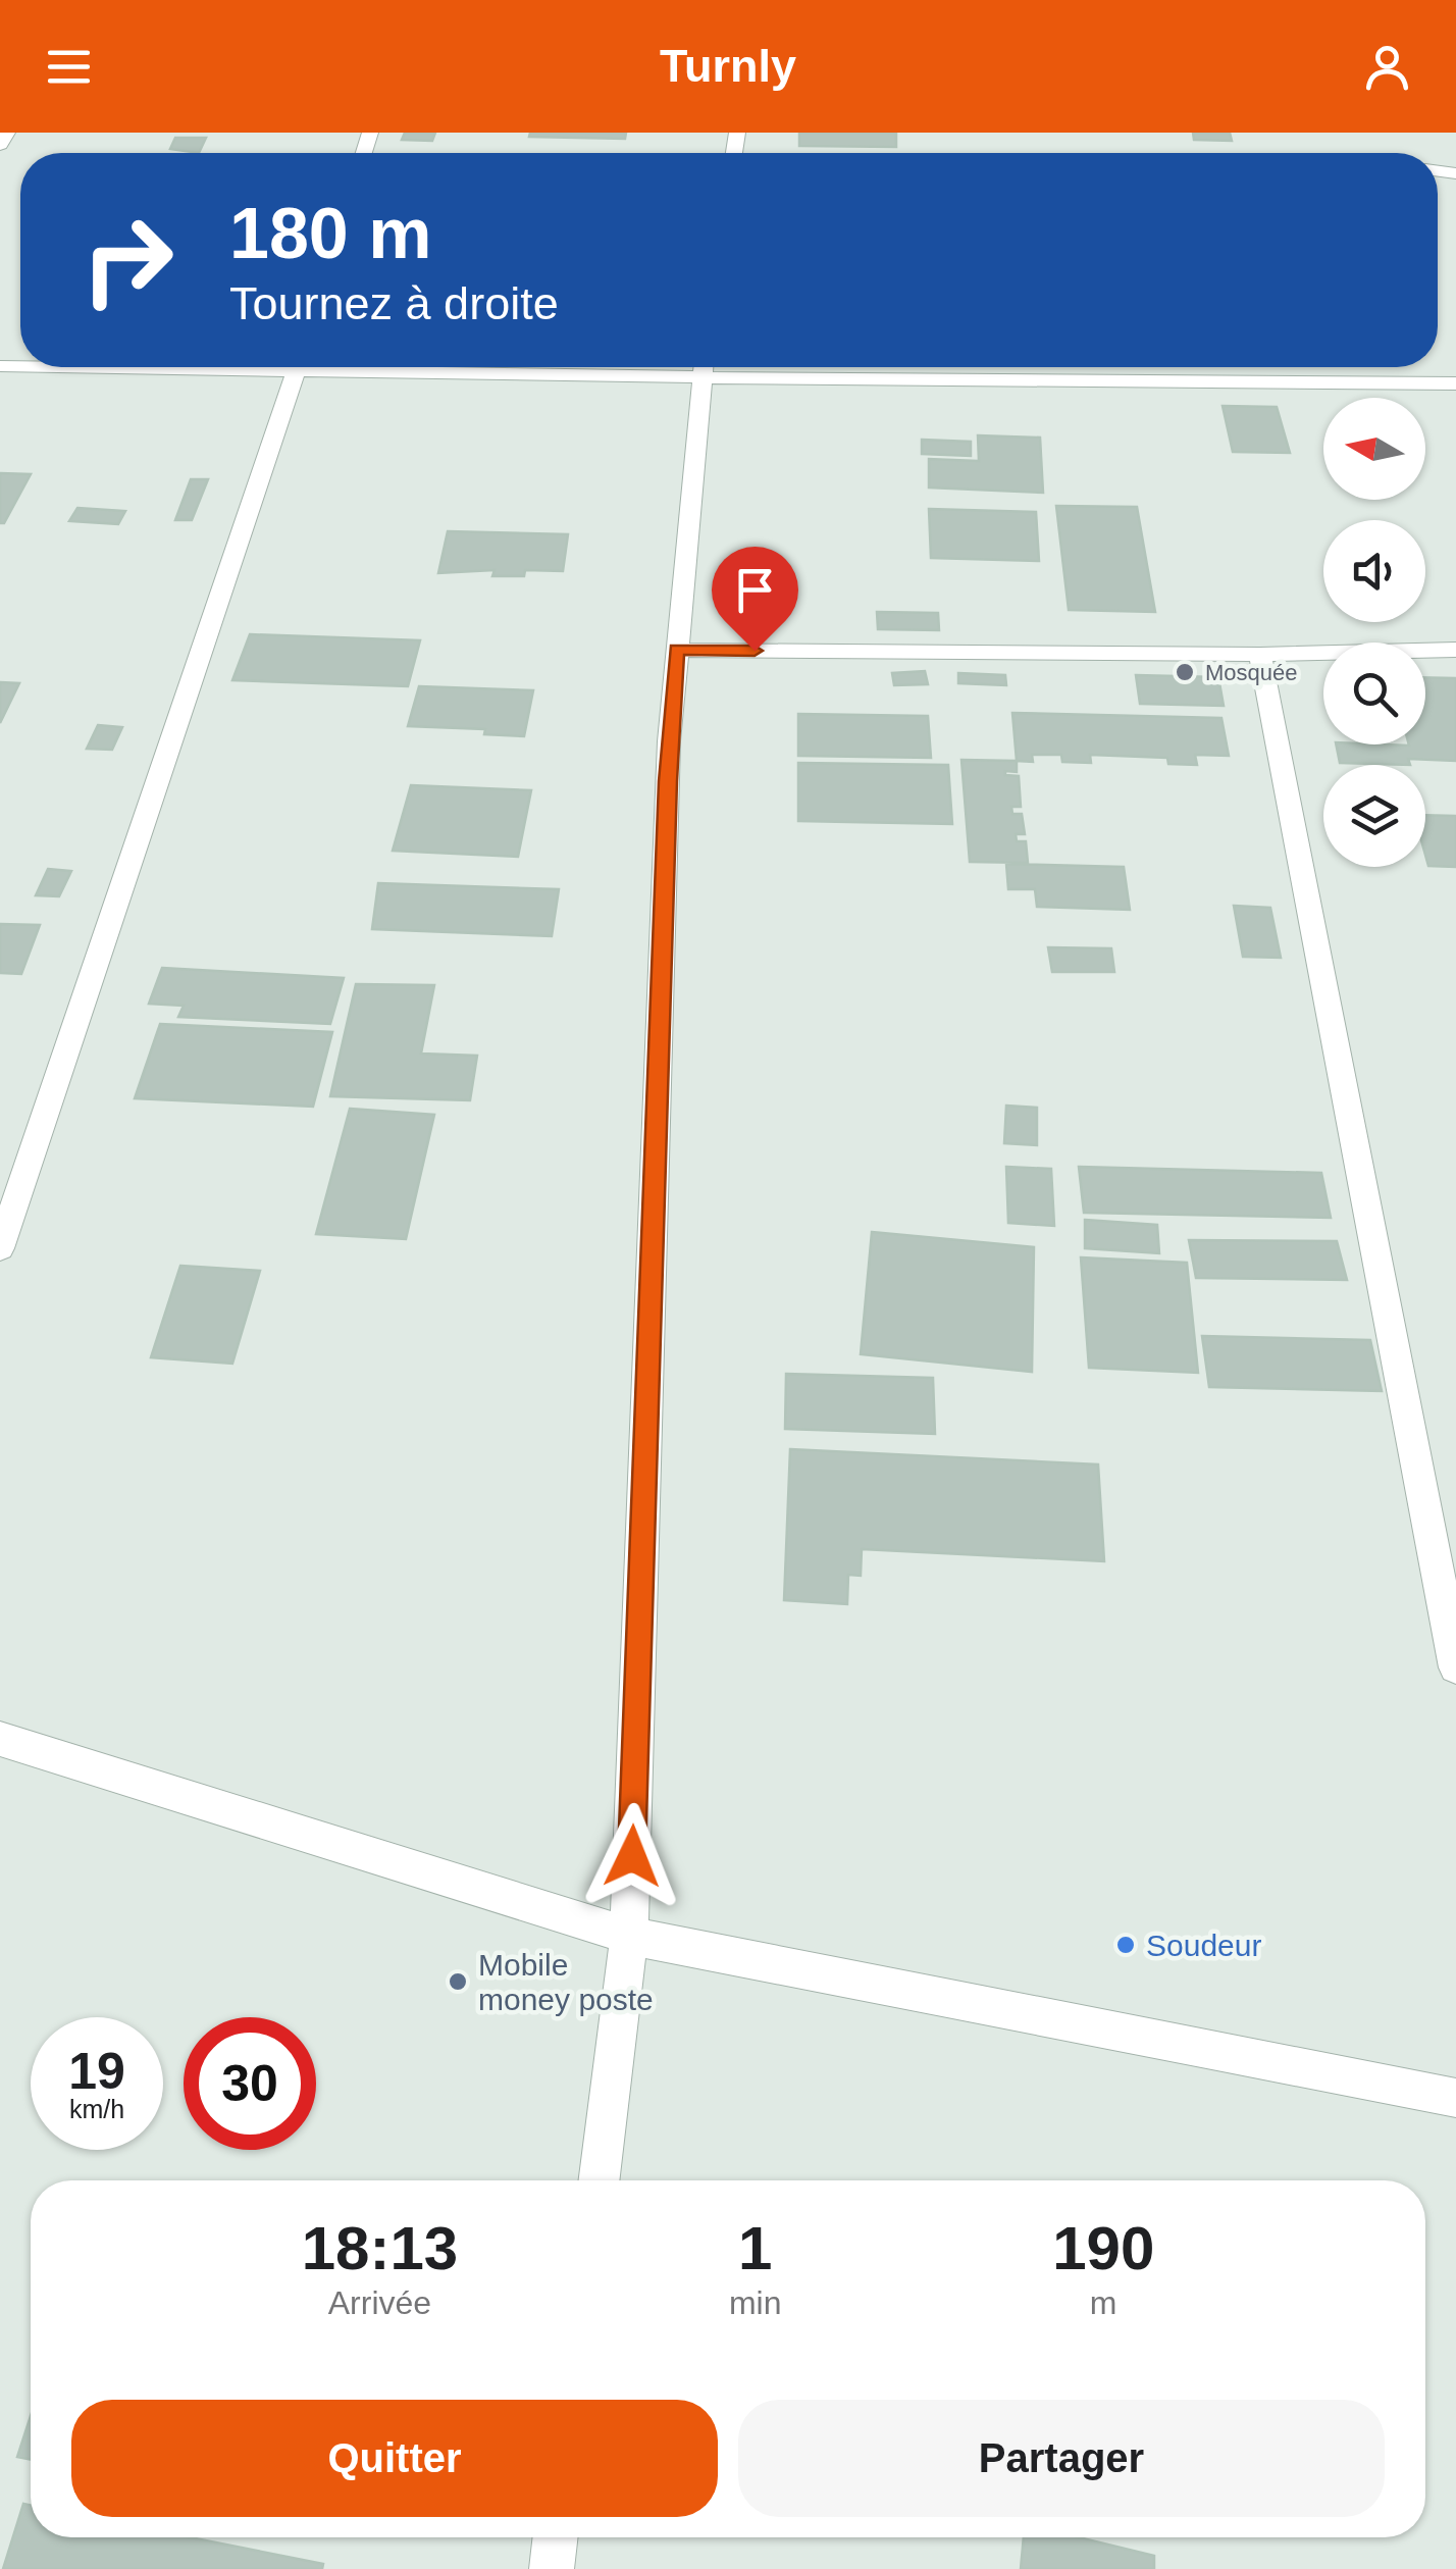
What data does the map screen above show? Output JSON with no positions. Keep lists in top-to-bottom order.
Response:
{
  "places": ["Mosquée", "Soudeur", "Mobile money poste"],
  "north": "left",
  "page": {
    "header": "Turnly",
    "turn": ["180 m", "Tournez à droite"],
    "speed": "19 km/h",
    "limit": "30",
    "eta": [
      "18:13",
      "Arrivée",
      "1",
      "min",
      "190",
      "m"
    ],
    "buttons": ["Quitter", "Partager"]
  }
}
